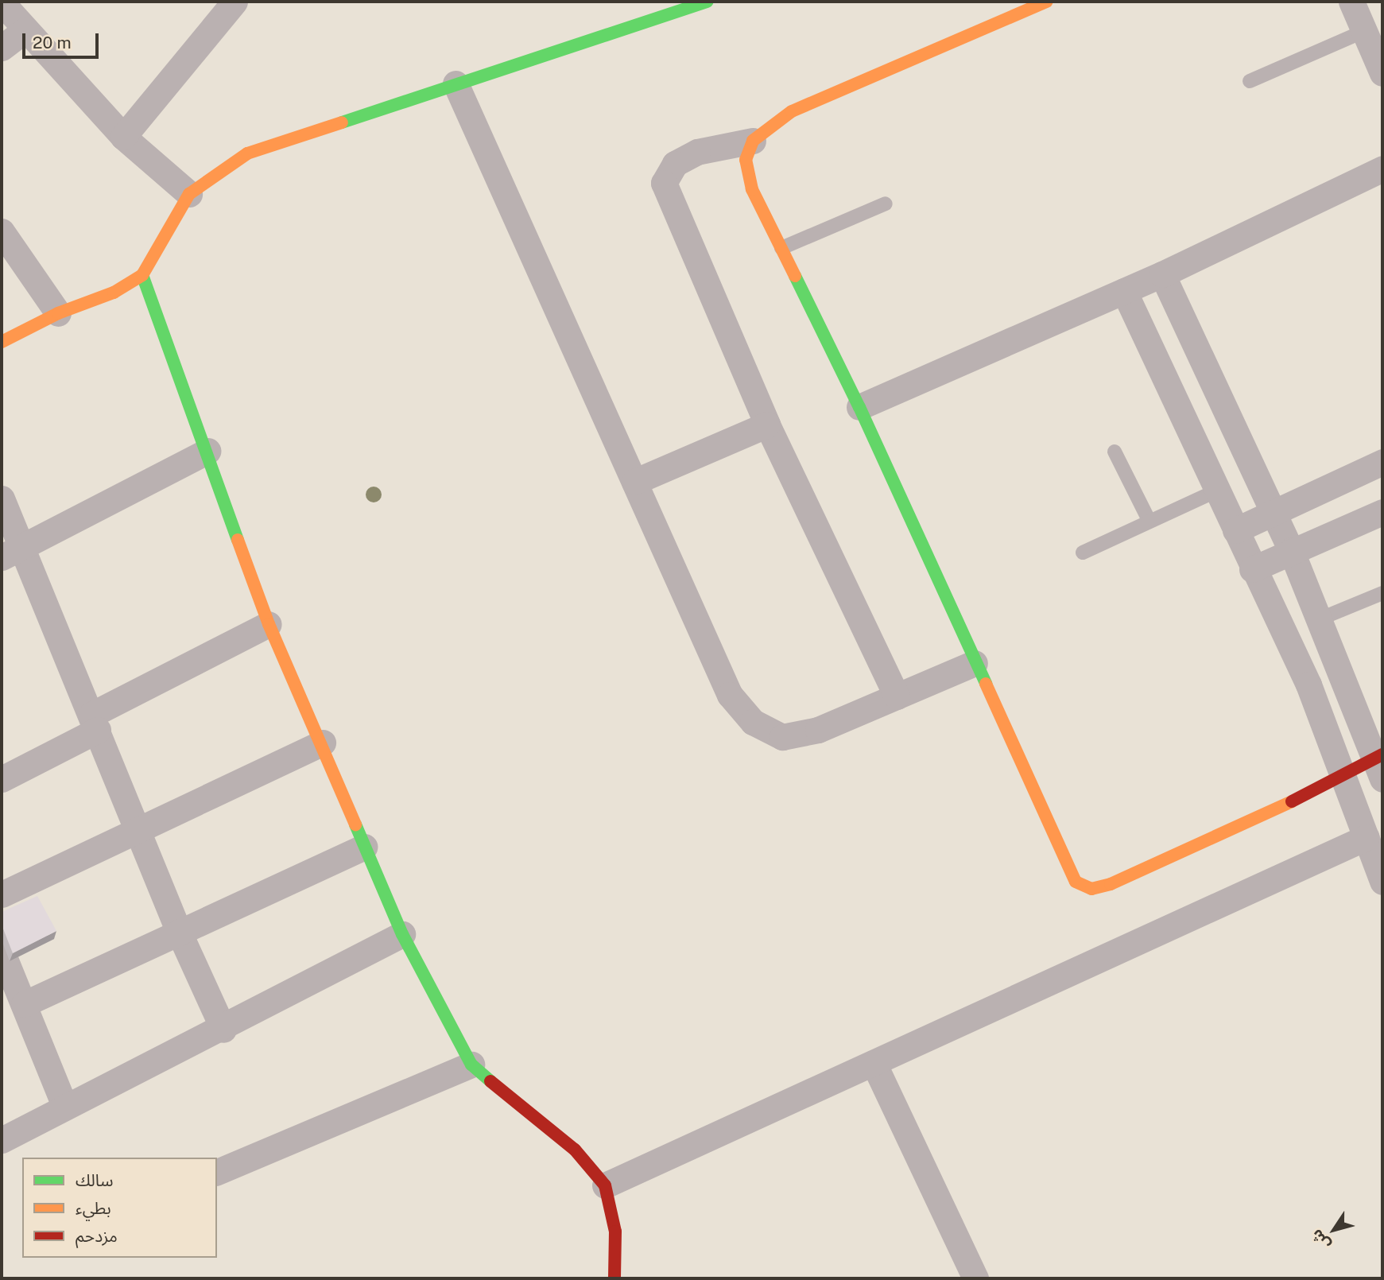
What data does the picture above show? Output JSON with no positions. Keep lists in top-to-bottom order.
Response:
{
  "legend": ["سالك", "بطيء", "مزدحم"],
  "scale_bar": "20 m",
  "north": "bottom left"
}
